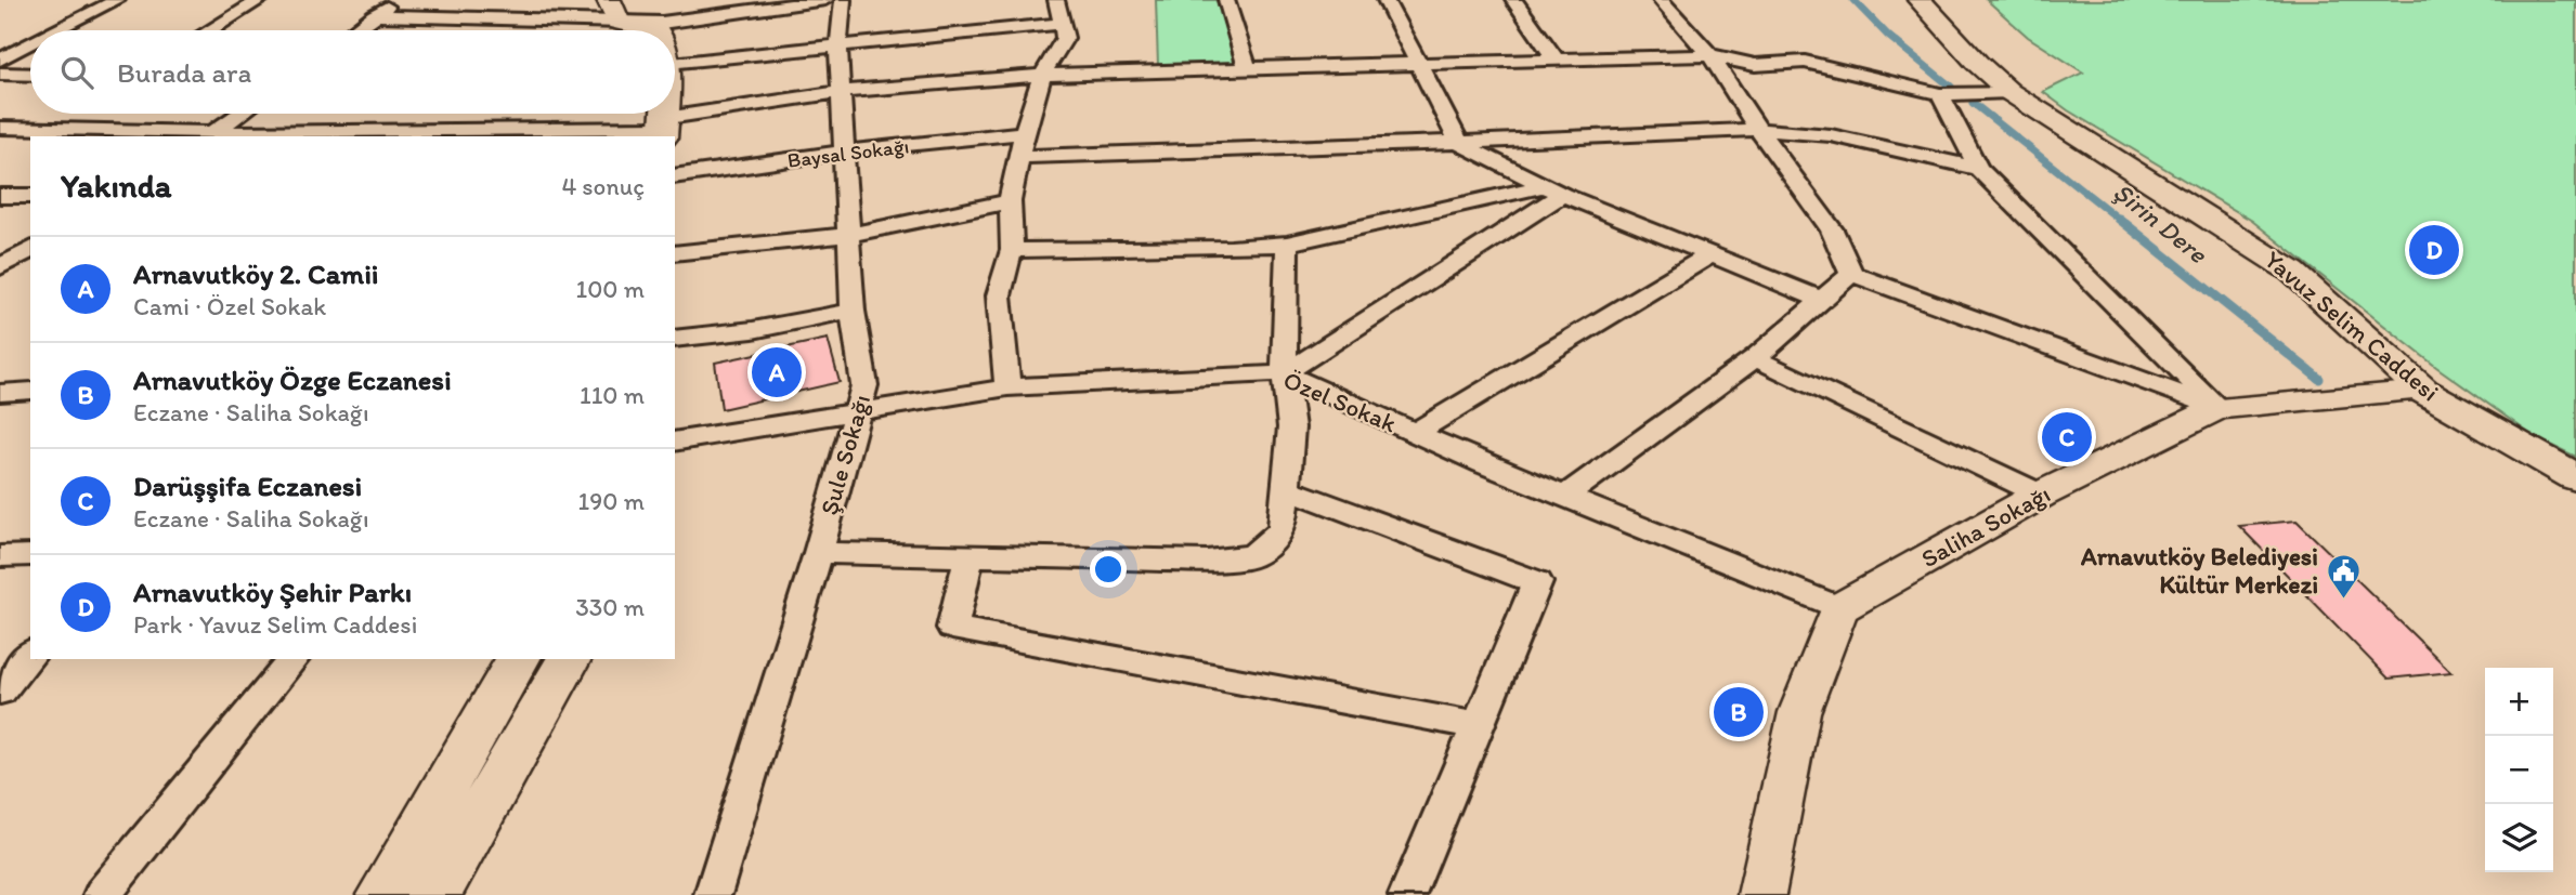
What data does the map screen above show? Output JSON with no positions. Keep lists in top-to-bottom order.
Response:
{
  "streets": {
    "main road": ["Yavuz Selim Caddesi"],
    "street": [
      "Baysal Sokağı",
      "Özel Sokak",
      "Şule Sokağı",
      "Saliha Sokağı"
    ]
  },
  "crossings": [
    ["Baysal Sokağı", "Şule Sokağı"],
    ["Yavuz Selim Caddesi", "Saliha Sokağı"],
    ["Özel Sokak", "Şule Sokağı"],
    ["Özel Sokak", "Saliha Sokağı"]
  ],
  "water": ["Şirin Dere"],
  "places": {
    "public building": ["Arnavutköy Belediyesi Kültür Merkezi"]
  },
  "page": {
    "search": "Burada ara",
    "heading": ["Yakında", "4 sonuç"],
    "pins": [
      "D",
      "A",
      "C",
      "B"
    ],
    "list": [
      {
        "mark": "A",
        "name": "Arnavutköy 2. Camii",
        "note": "Cami · Özel Sokak",
        "value": "100 m"
      },
      {
        "mark": "B",
        "name": "Arnavutköy Özge Eczanesi",
        "note": "Eczane · Saliha Sokağı",
        "value": "110 m"
      },
      {
        "mark": "C",
        "name": "Darüşşifa Eczanesi",
        "note": "Eczane · Saliha Sokağı",
        "value": "190 m"
      },
      {
        "mark": "D",
        "name": "Arnavutköy Şehir Parkı",
        "note": "Park · Yavuz Selim Caddesi",
        "value": "330 m"
      }
    ],
    "map_buttons": ["+", "−"]
  }
}
